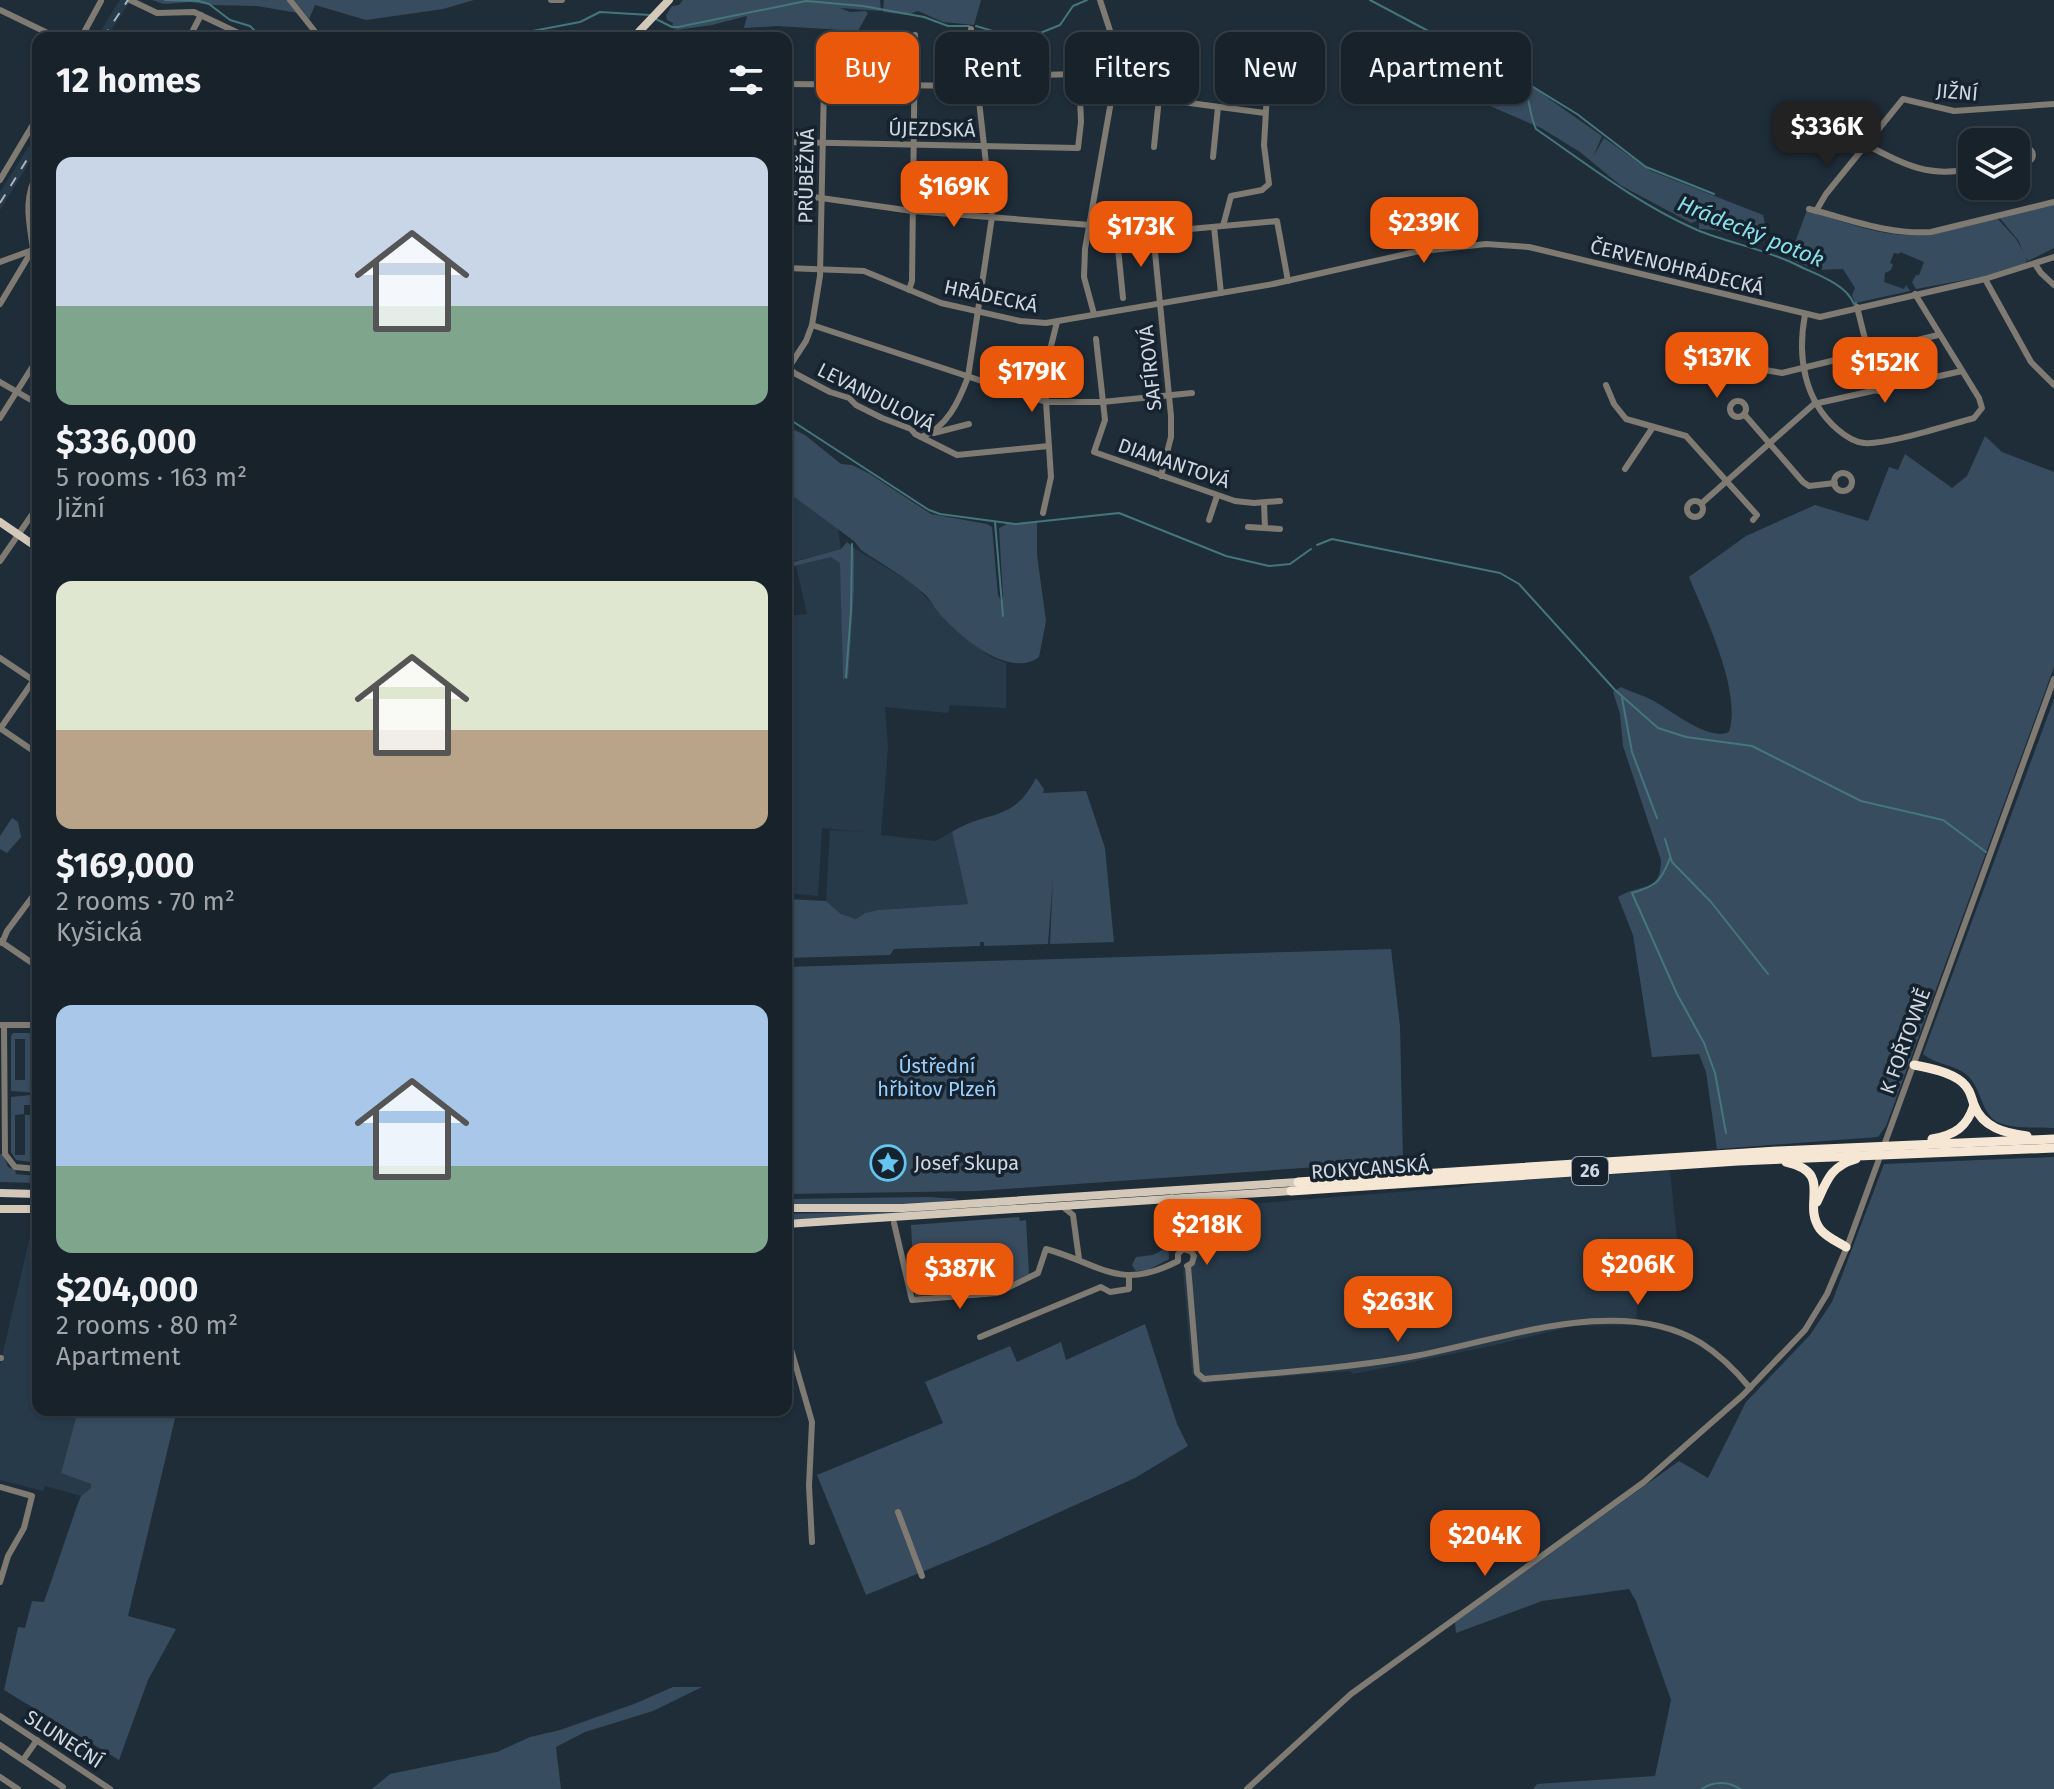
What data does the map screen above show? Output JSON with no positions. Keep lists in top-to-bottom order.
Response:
{
  "streets": {
    "highway": ["ROKYCANSKÁ", "26"],
    "street": [
      "JIŽNÍ",
      "ÚJEZDSKÁ",
      "PRŮBĚŽNÁ",
      "ČERVENOHRÁDECKÁ",
      "HRÁDECKÁ",
      "SAFÍROVÁ",
      "LEVANDULOVÁ",
      "DIAMANTOVÁ",
      "K FOŘTOVNĚ",
      "SLUNEČNÍ"
    ]
  },
  "crossings": [
    ["ÚJEZDSKÁ", "PRŮBĚŽNÁ"],
    ["PRŮBĚŽNÁ", "HRÁDECKÁ"],
    ["ČERVENOHRÁDECKÁ", "HRÁDECKÁ"],
    ["HRÁDECKÁ", "SAFÍROVÁ"],
    ["SAFÍROVÁ", "DIAMANTOVÁ"],
    ["ROKYCANSKÁ", "26"]
  ],
  "water": ["Hrádecký potok"],
  "parks": ["Ústřední hřbitov Plzeň"],
  "places": {
    "place": ["Josef Skupa"]
  },
  "page": {
    "chip": [
      "Buy",
      "Rent",
      "Filters",
      "New",
      "Apartment"
    ],
    "heading": "12 homes",
    "price": [
      "$336K",
      "$169K",
      "$239K",
      "$173K",
      "$137K",
      "$152K",
      "$179K",
      "$218K",
      "$206K",
      "$387K",
      "$263K",
      "$204K"
    ],
    "list": [
      {
        "name": "$336,000",
        "note": "5 rooms · 163 m² · Jižní"
      },
      {
        "name": "$169,000",
        "note": "2 rooms · 70 m² · Kyšická"
      },
      {
        "name": "$204,000",
        "note": "2 rooms · 80 m² · Apartment"
      }
    ]
  }
}
